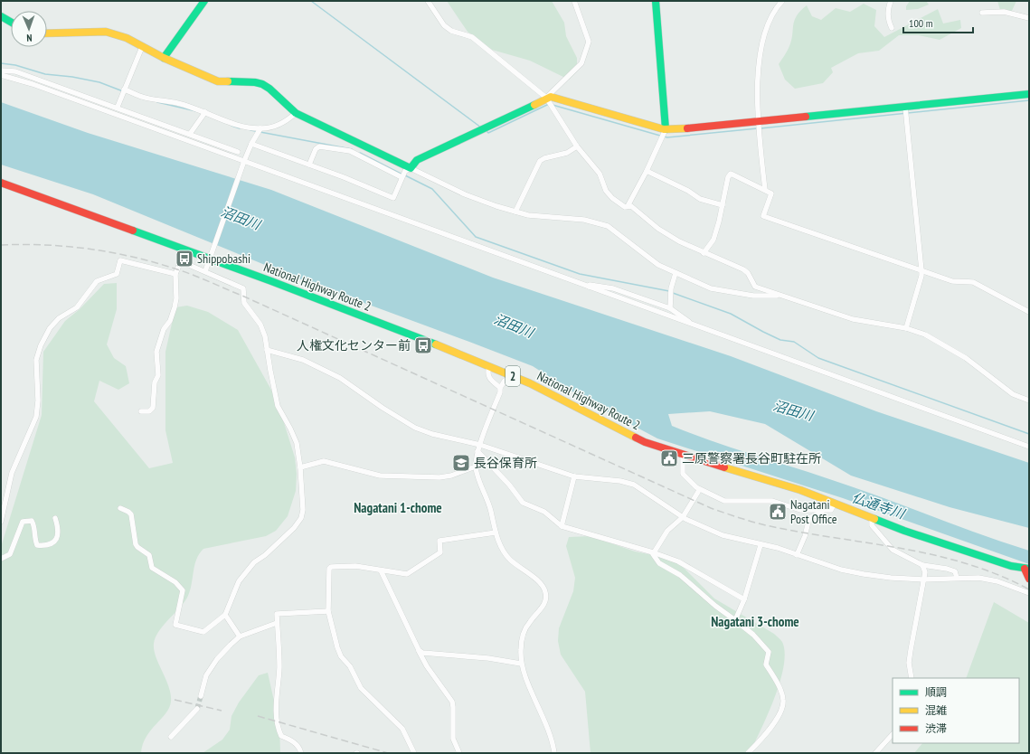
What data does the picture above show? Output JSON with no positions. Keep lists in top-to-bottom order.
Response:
{
  "streets": {
    "main road": ["National Highway Route 2", "2"]
  },
  "districts": ["Nagatani 1-chome", "Nagatani 3-chome"],
  "water": ["沼田川", "仏通寺川"],
  "places": {
    "bus stop": ["Shippobashi", "人権文化センター前"],
    "public building": ["三原警察署長谷町駐在所", "Nagatani Post Office"],
    "school or university": ["長谷保育所"]
  },
  "legend": ["順調", "混雑", "渋滞"],
  "scale_bar": "100 m",
  "north": "bottom"
}
